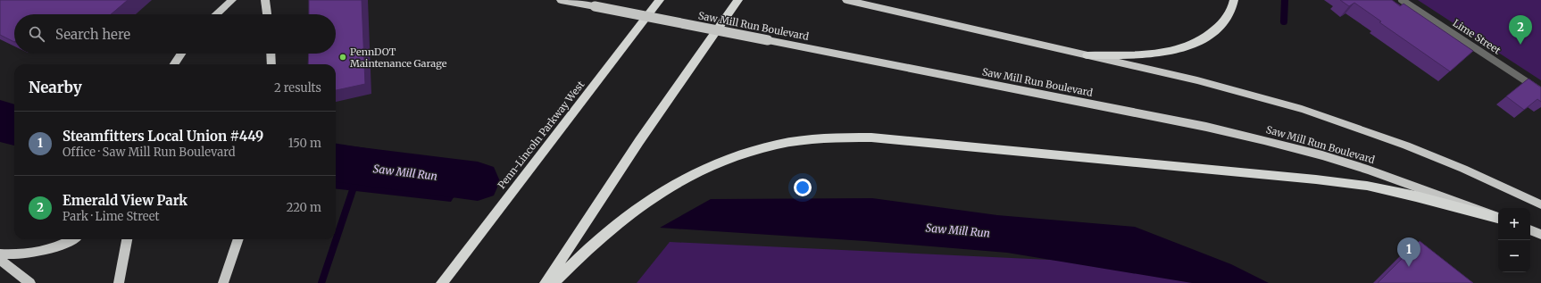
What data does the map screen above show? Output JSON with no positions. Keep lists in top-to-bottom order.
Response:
{
  "streets": {
    "highway": ["Saw Mill Run Boulevard", "Penn-Lincoln Parkway West"],
    "street": ["Lime Street"]
  },
  "water": ["Saw Mill Run"],
  "places": ["PennDOT Maintenance Garage"],
  "page": {
    "search": "Search here",
    "pins": ["2", "1"],
    "heading": ["Nearby", "2 results"],
    "list": [
      {
        "mark": "1",
        "name": "Steamfitters Local Union #449",
        "note": "Office · Saw Mill Run Boulevard",
        "value": "150 m"
      },
      {
        "mark": "2",
        "name": "Emerald View Park",
        "note": "Park · Lime Street",
        "value": "220 m"
      }
    ],
    "map_buttons": ["+", "−"]
  }
}
